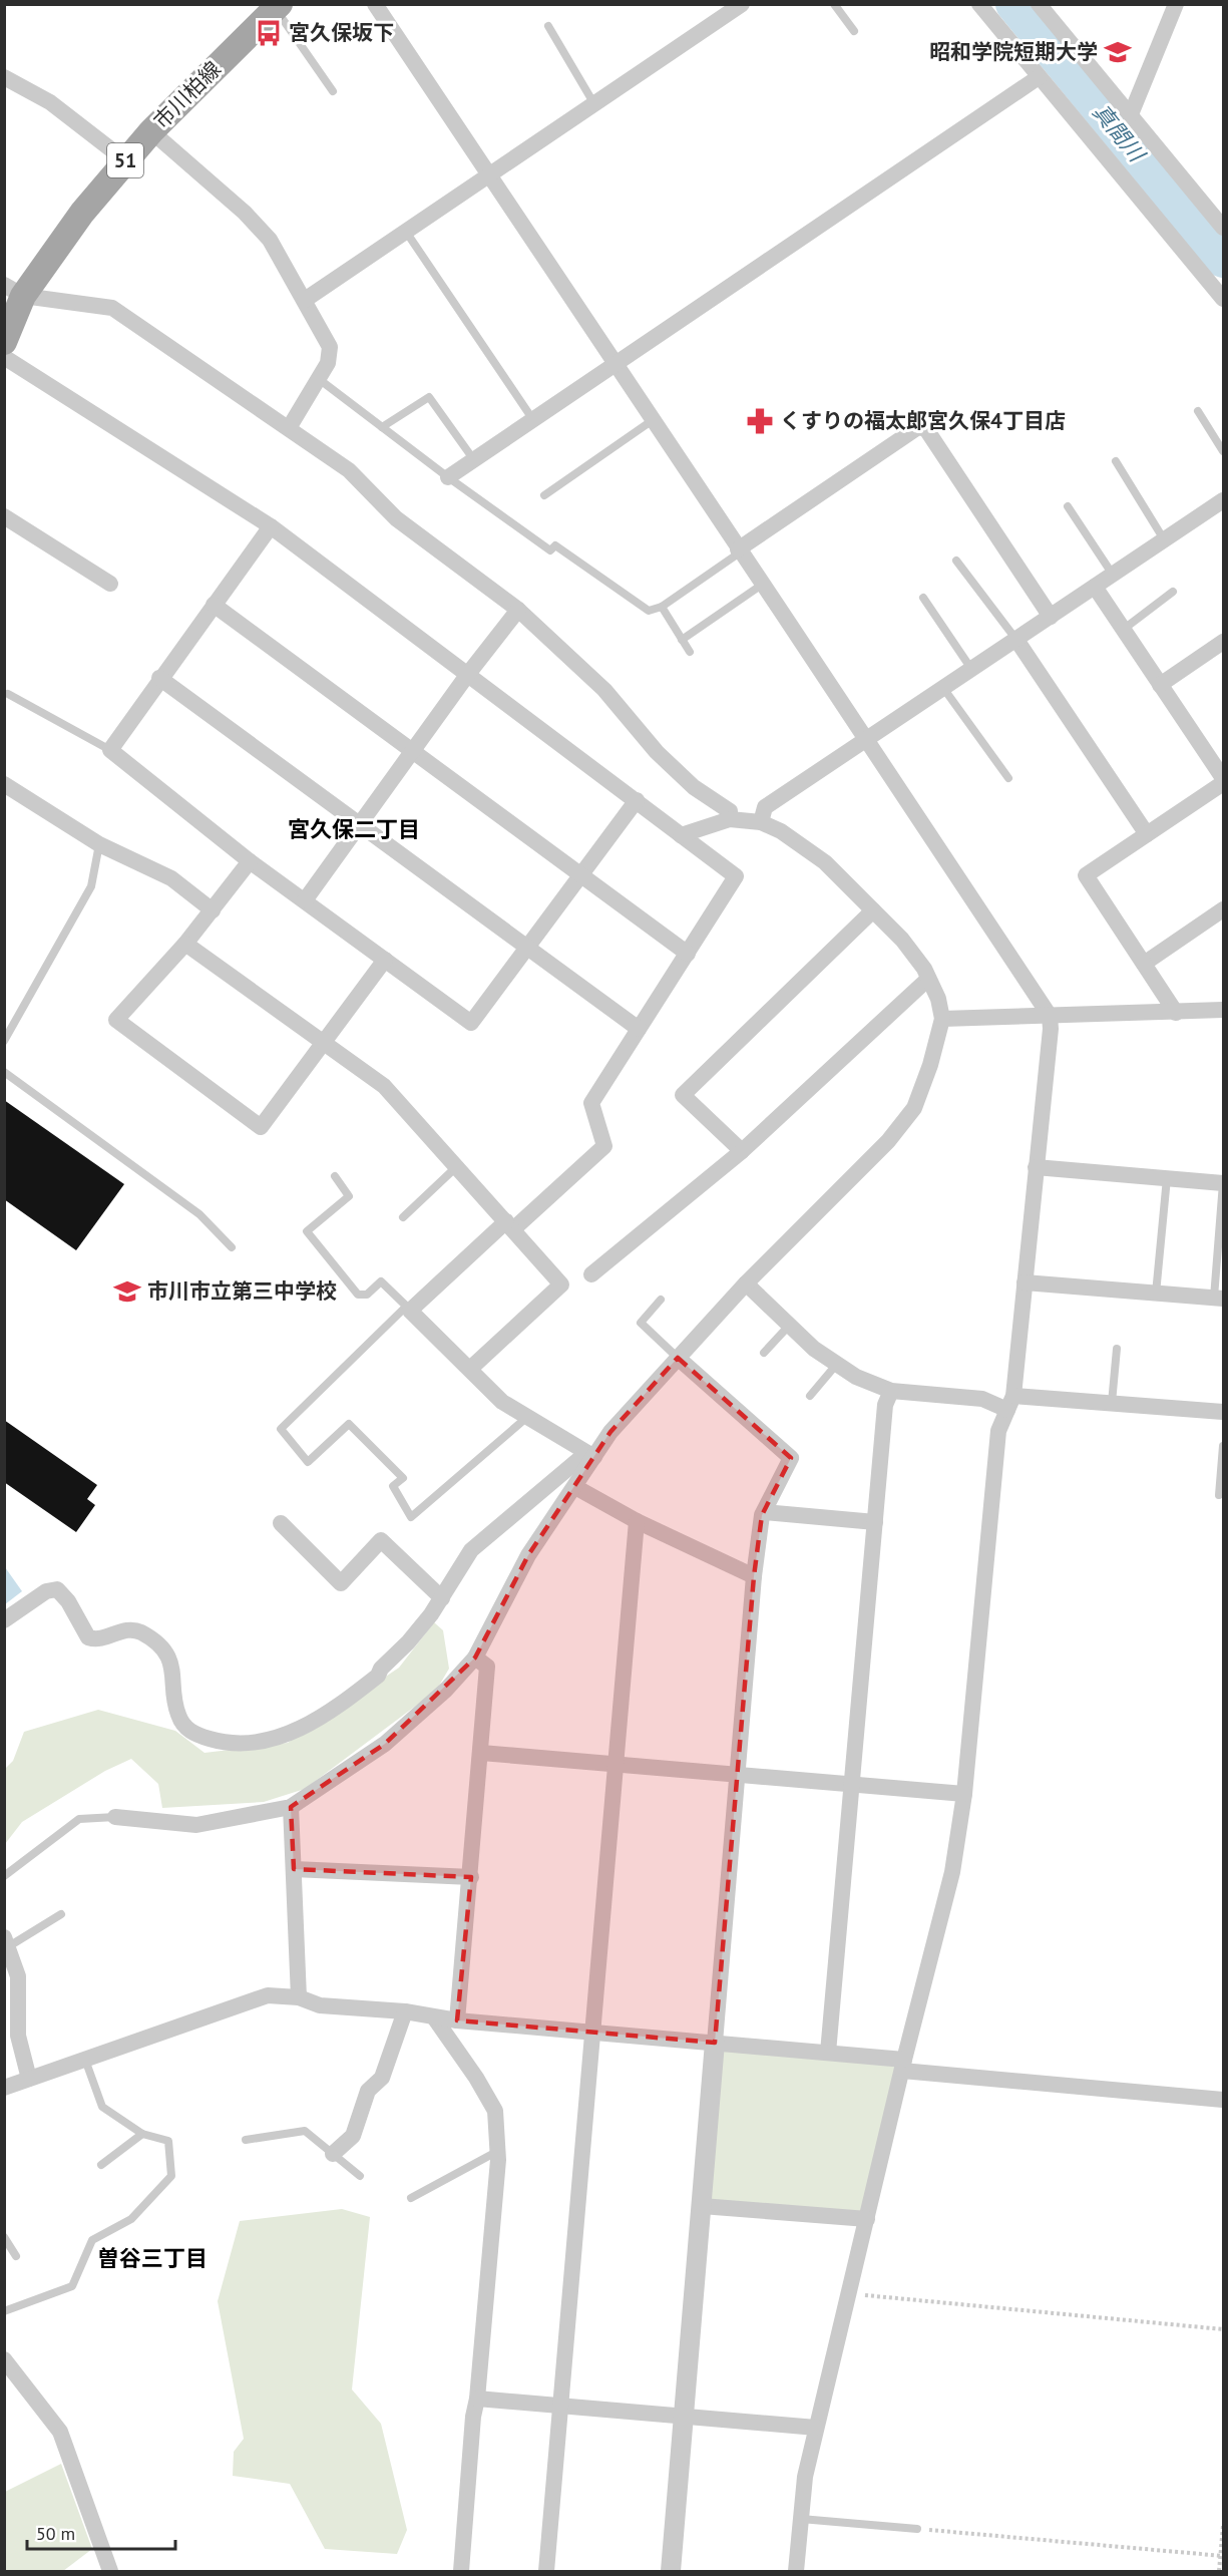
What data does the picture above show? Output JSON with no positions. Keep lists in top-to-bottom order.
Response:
{
  "streets": {
    "main road": ["市川柏線", "51"]
  },
  "districts": ["宮久保二丁目", "曽谷三丁目"],
  "water": ["真間川"],
  "places": {
    "bus stop": ["宮久保坂下"],
    "school or university": ["昭和学院短期大学", "市川市立第三中学校"],
    "pharmacy": ["くすりの福太郎宮久保4丁目店"]
  },
  "scale_bar": "50 m"
}
